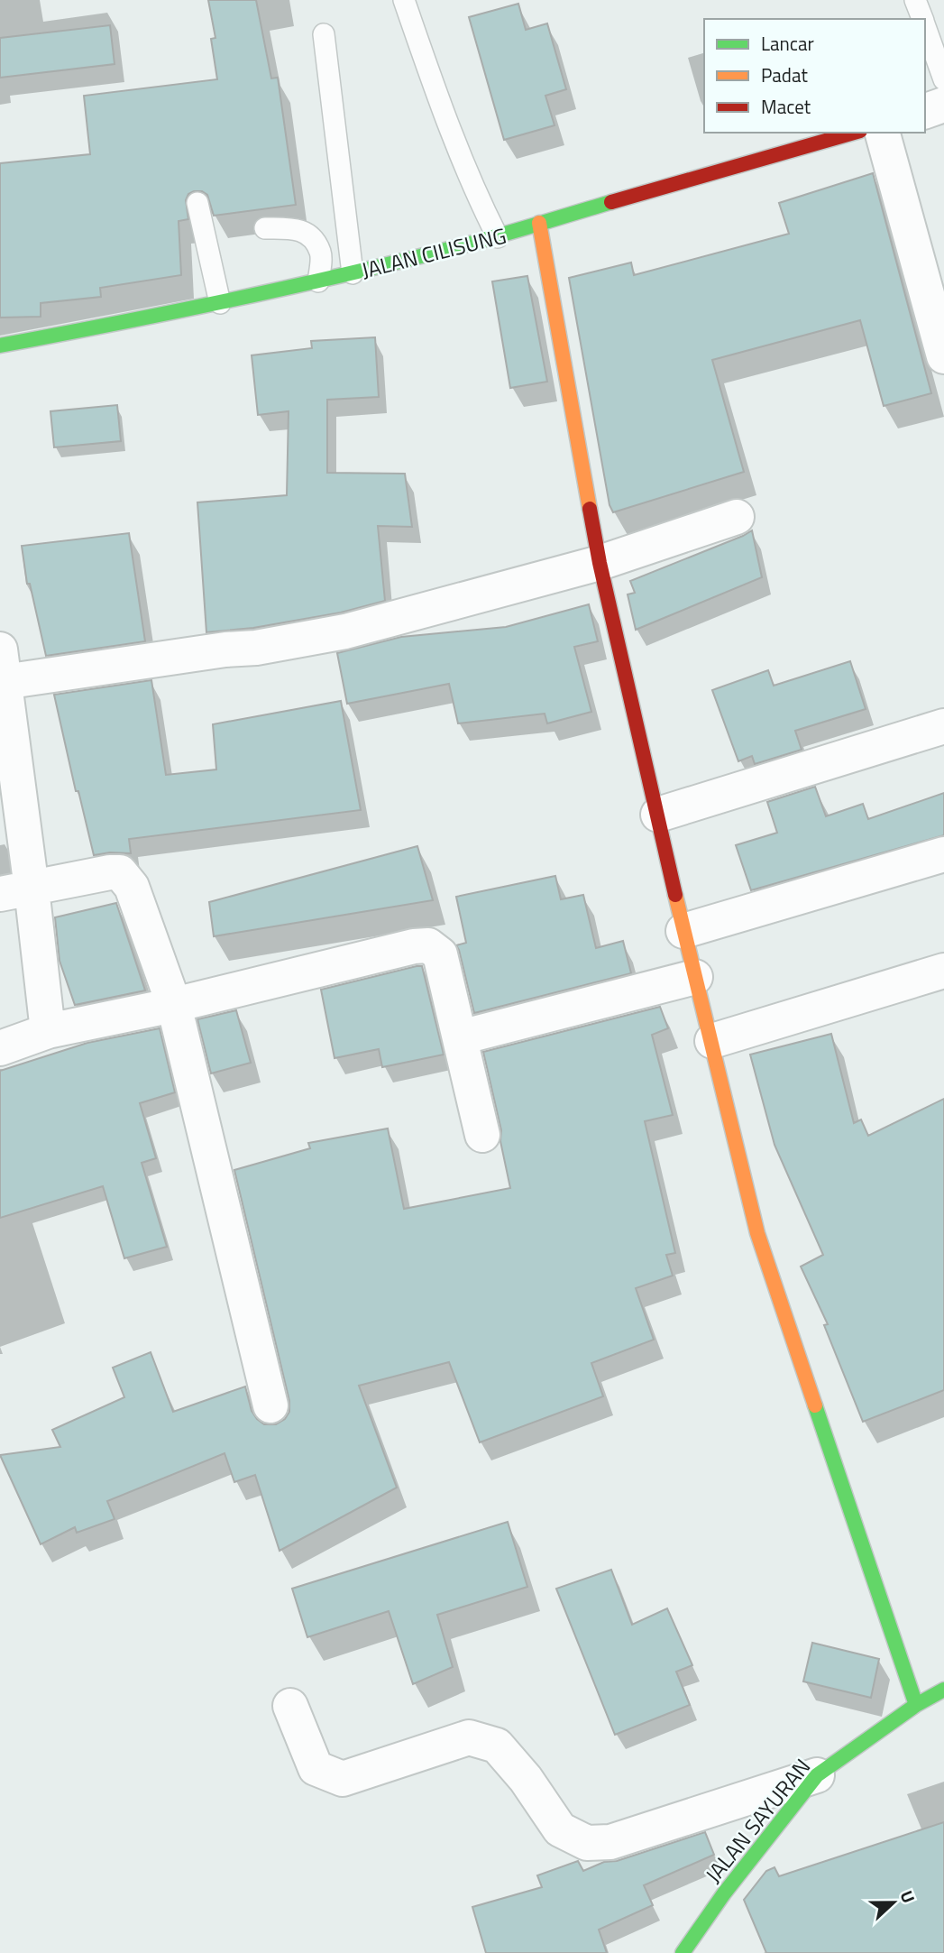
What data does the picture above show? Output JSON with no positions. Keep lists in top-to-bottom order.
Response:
{
  "streets": {
    "street": ["JALAN CILISUNG", "JALAN SAYURAN"]
  },
  "legend": ["Lancar", "Padat", "Macet"],
  "north": "right"
}
